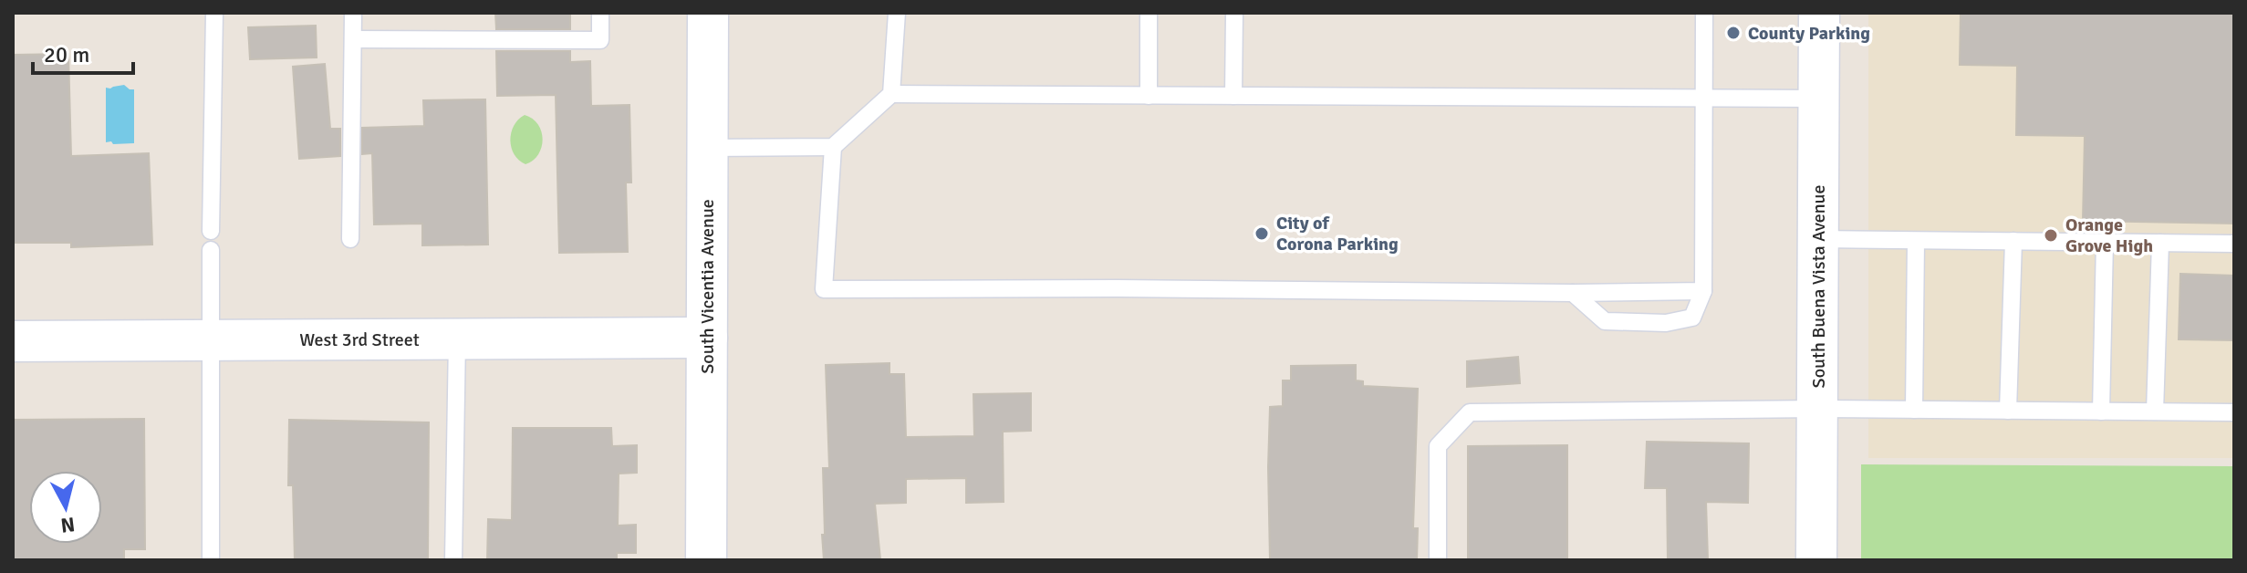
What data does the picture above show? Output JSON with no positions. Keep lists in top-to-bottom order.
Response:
{
  "streets": {
    "street": ["South Vicentia Avenue", "South Buena Vista Avenue", "West 3rd Street"]
  },
  "crossings": [
    ["South Vicentia Avenue", "West 3rd Street"]
  ],
  "places": ["County Parking", "City of Corona Parking", "Orange Grove High"],
  "scale_bar": "20 m",
  "north": "bottom"
}
